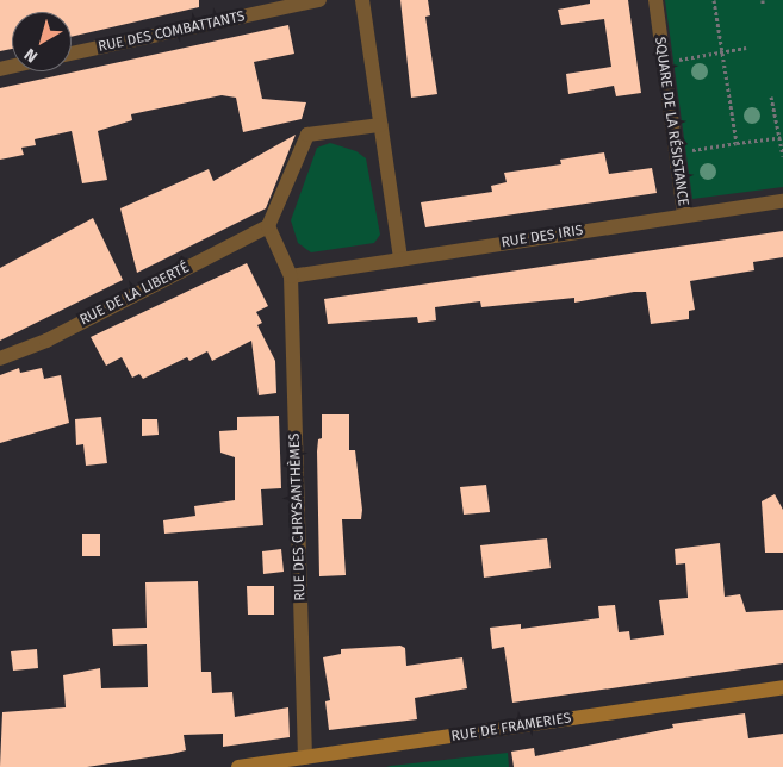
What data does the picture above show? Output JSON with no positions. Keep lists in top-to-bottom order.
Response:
{
  "streets": {
    "main road": ["RUE DE FRAMERIES"],
    "street": [
      "RUE DES COMBATTANTS",
      "SQUARE DE LA RÉSISTANCE",
      "RUE DES IRIS",
      "RUE DE LA LIBERTÉ",
      "RUE DES CHRYSANTHÈMES"
    ]
  },
  "crossings": [
    ["SQUARE DE LA RÉSISTANCE", "RUE DES IRIS"],
    ["RUE DE LA LIBERTÉ", "RUE DES CHRYSANTHÈMES"],
    ["RUE DES CHRYSANTHÈMES", "RUE DE FRAMERIES"]
  ],
  "north": "bottom left"
}
